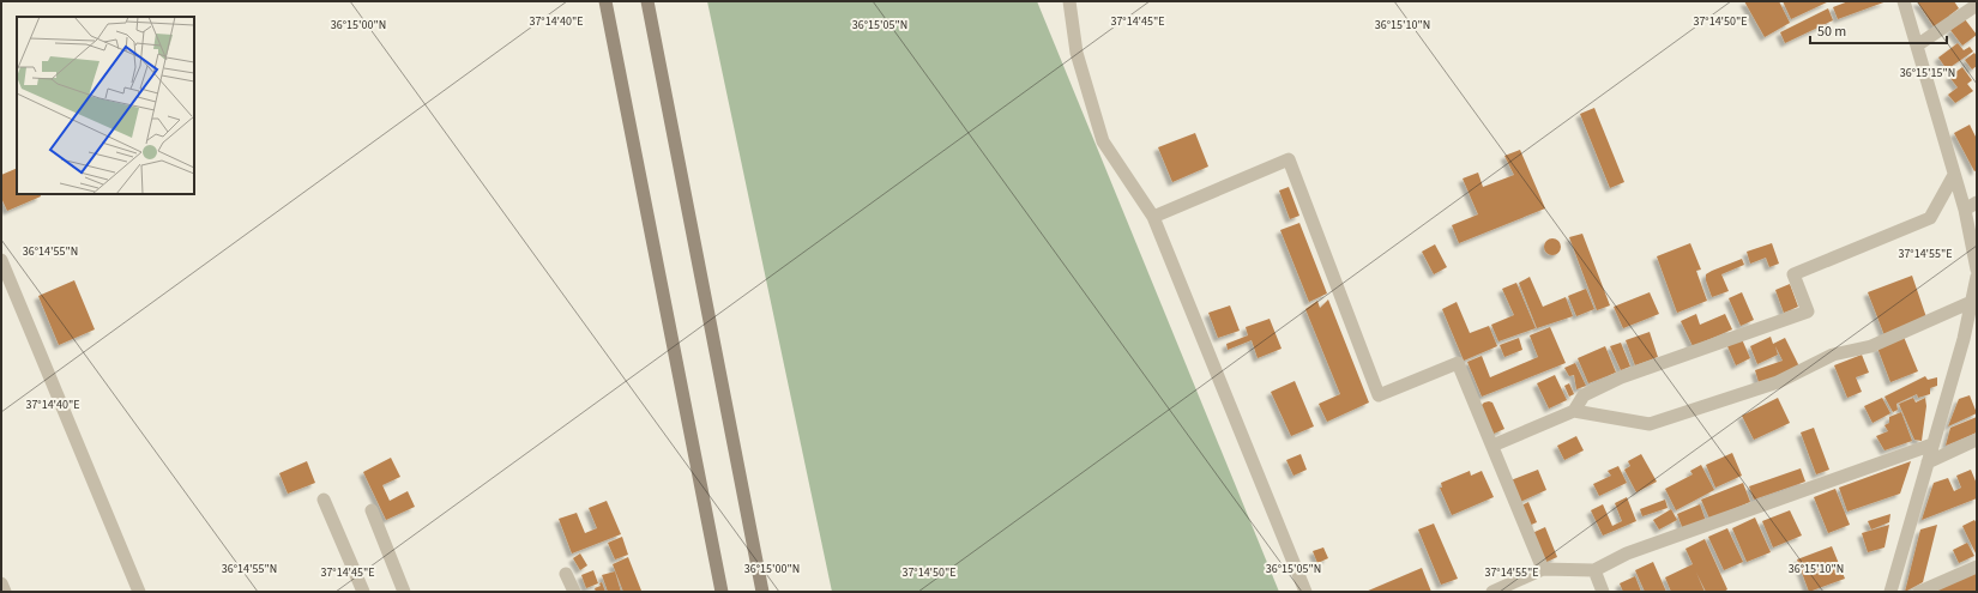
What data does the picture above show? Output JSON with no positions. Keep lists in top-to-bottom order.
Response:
{
  "scale_bar": "50 m",
  "coordinates": [
    "37°14'50\"E",
    "37°14'40\"E",
    "37°14'45\"E",
    "36°15'00\"N",
    "36°15'10\"N",
    "36°15'05\"N",
    "36°15'15\"N",
    "36°14'55\"N",
    "37°14'55\"E"
  ]
}
